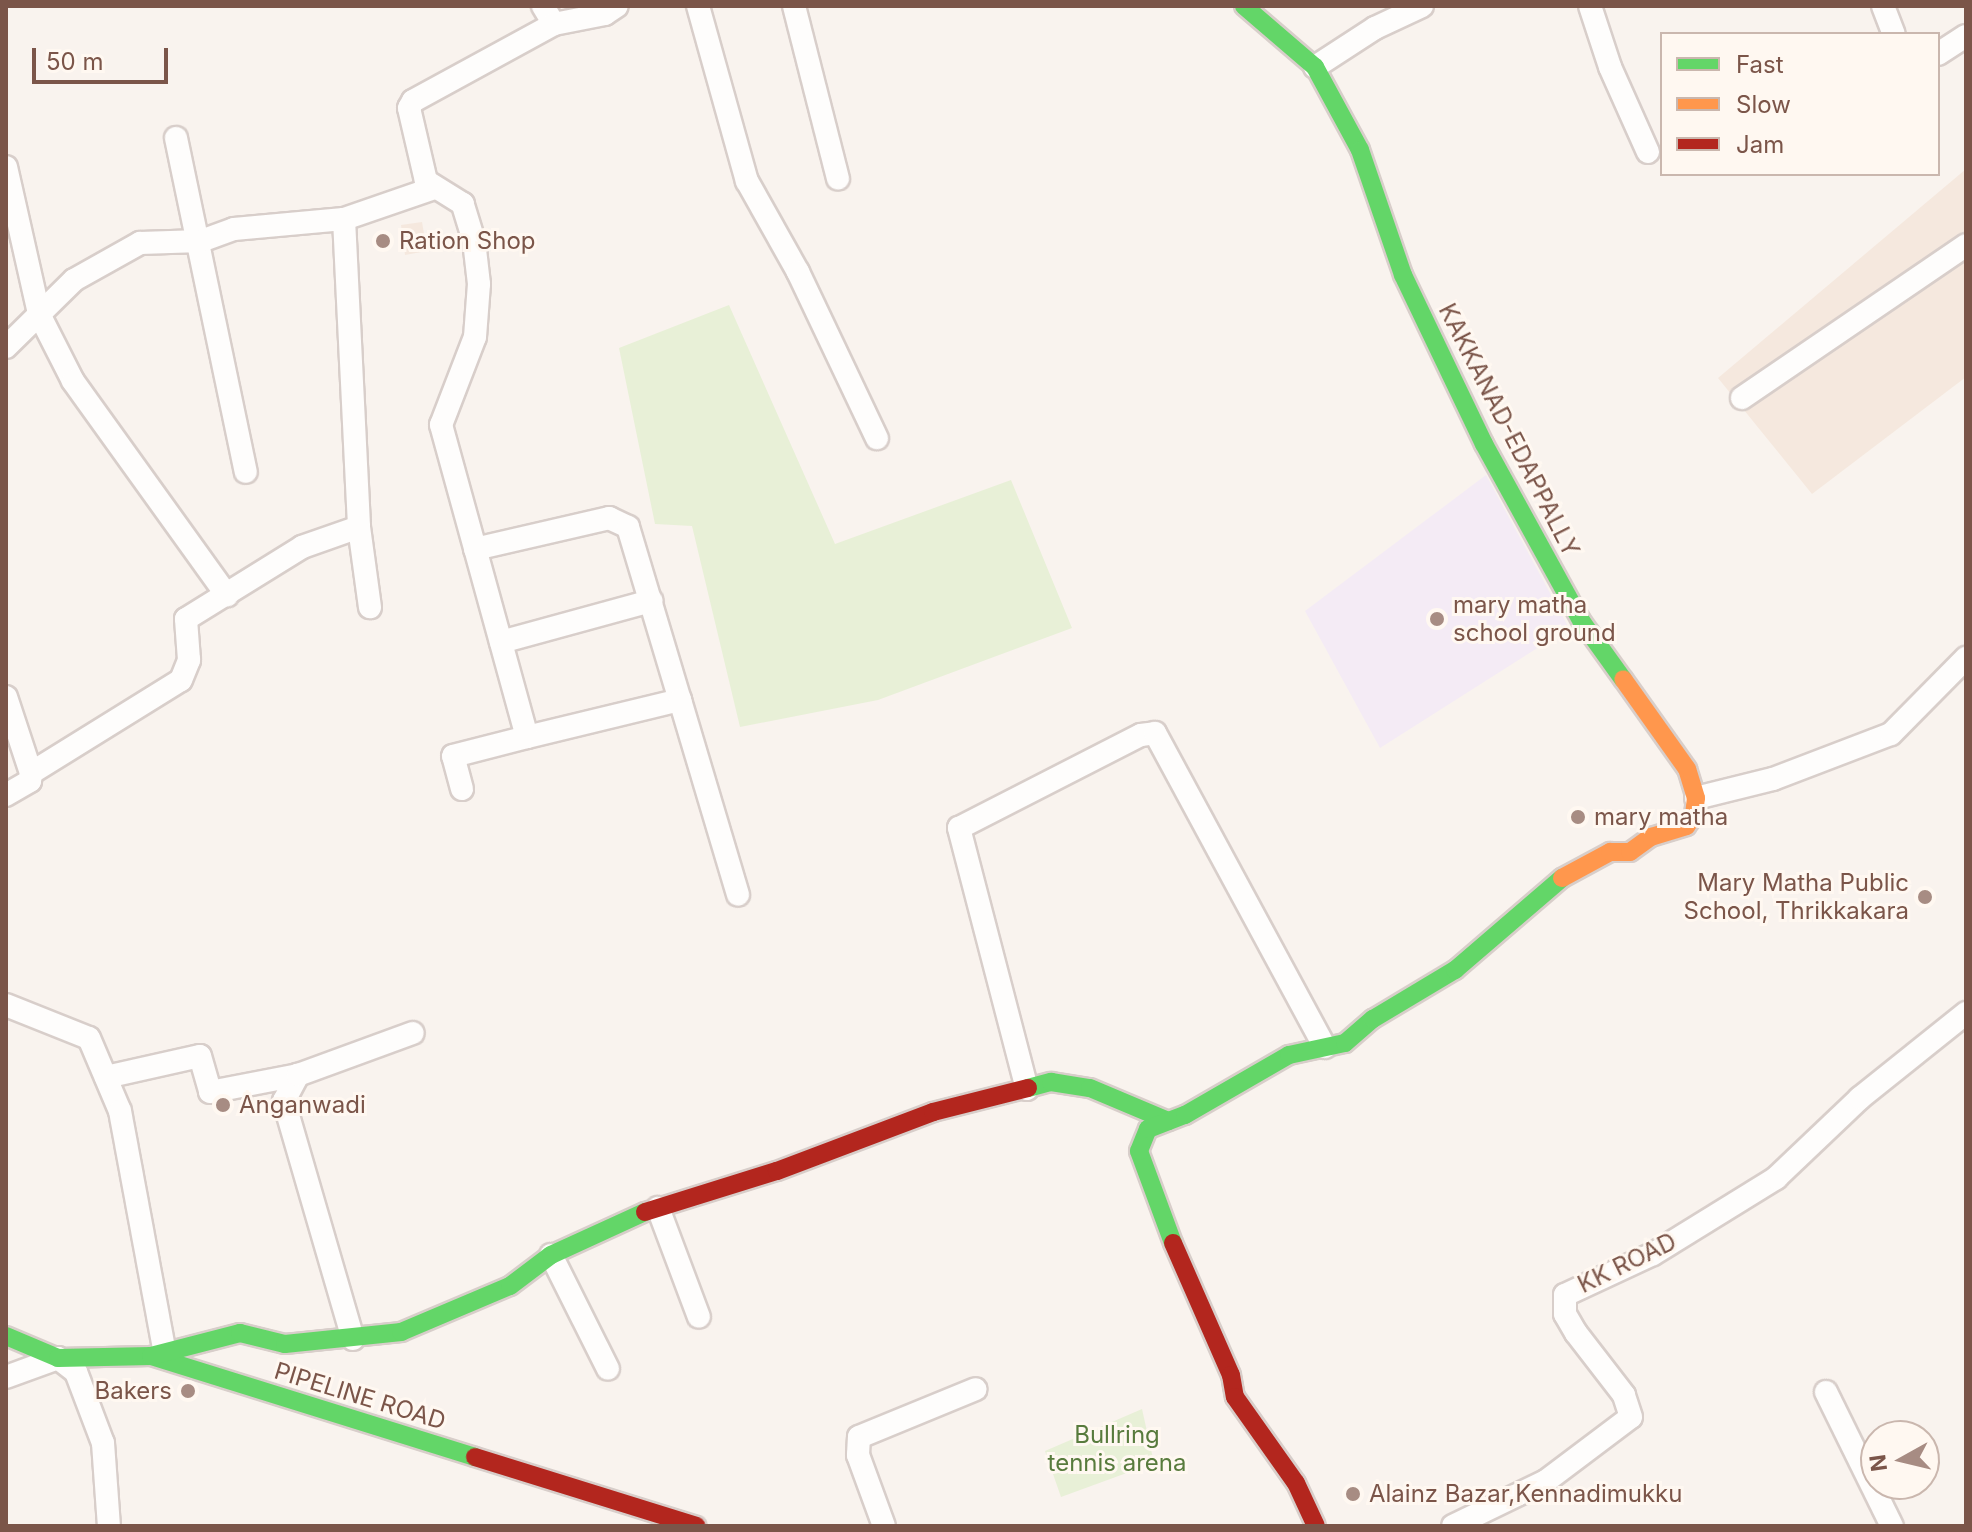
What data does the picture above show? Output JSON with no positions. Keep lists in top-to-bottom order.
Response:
{
  "streets": {
    "street": ["KAKKANAD-EDAPPALLY", "KK ROAD", "PIPELINE ROAD"]
  },
  "parks": ["Bullring tennis arena"],
  "places": [
    "Ration Shop",
    "mary matha school ground",
    "mary matha",
    "Mary Matha Public School, Thrikkakara",
    "Anganwadi",
    "Bakers",
    "Alainz Bazar,Kennadimukku"
  ],
  "legend": ["Fast", "Slow", "Jam"],
  "scale_bar": "50 m",
  "north": "left"
}
